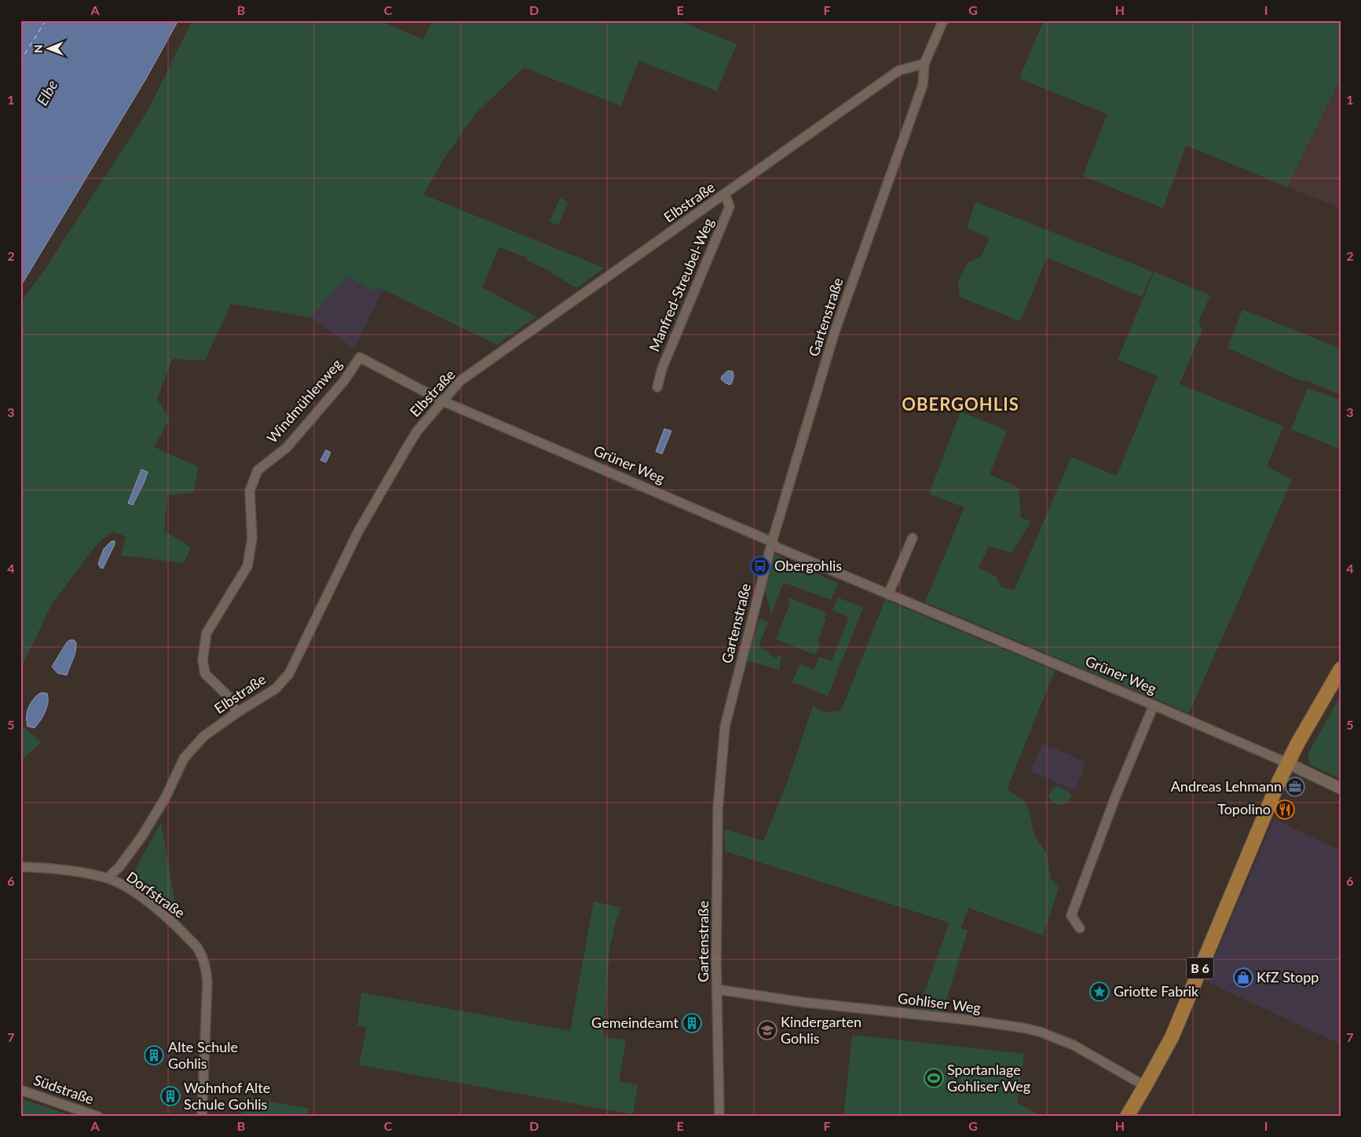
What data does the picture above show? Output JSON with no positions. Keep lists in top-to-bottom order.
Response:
{
  "streets": {
    "main road": ["B 6"],
    "street": [
      "Elbstraße",
      "Manfred-Streubel-Weg",
      "Gartenstraße",
      "Windmühlenweg",
      "Grüner Weg",
      "Dorfstraße",
      "Gohliser Weg",
      "Südstraße"
    ]
  },
  "crossings": [
    ["Elbstraße", "Manfred-Streubel-Weg"],
    ["Elbstraße", "Gartenstraße"],
    ["Elbstraße", "Windmühlenweg"],
    ["Elbstraße", "Grüner Weg"],
    ["Elbstraße", "Dorfstraße"],
    ["Gartenstraße", "Grüner Weg"],
    ["Gartenstraße", "Gohliser Weg"],
    ["Windmühlenweg", "Grüner Weg"],
    ["Grüner Weg", "B 6"],
    ["B 6", "Gohliser Weg"]
  ],
  "districts": ["OBERGOHLIS"],
  "water": ["Elbe"],
  "places": {
    "bus stop": ["Obergohlis"],
    "office": ["Andreas Lehmann"],
    "restaurant": ["Topolino"],
    "shop": ["KfZ Stopp"],
    "place": ["Griotte Fabrik"],
    "building": ["Gemeindeamt", "Alte Schule Gohlis", "Wohnhof Alte Schule Gohlis"],
    "school or university": ["Kindergarten Gohlis"],
    "sports": ["Sportanlage Gohliser Weg"]
  },
  "north": "left",
  "grid": {
    "columns": [
      "A",
      "B",
      "C",
      "D",
      "E",
      "F",
      "G",
      "H",
      "I"
    ],
    "rows": [
      "1",
      "2",
      "3",
      "4",
      "5",
      "6",
      "7"
    ]
  }
}
